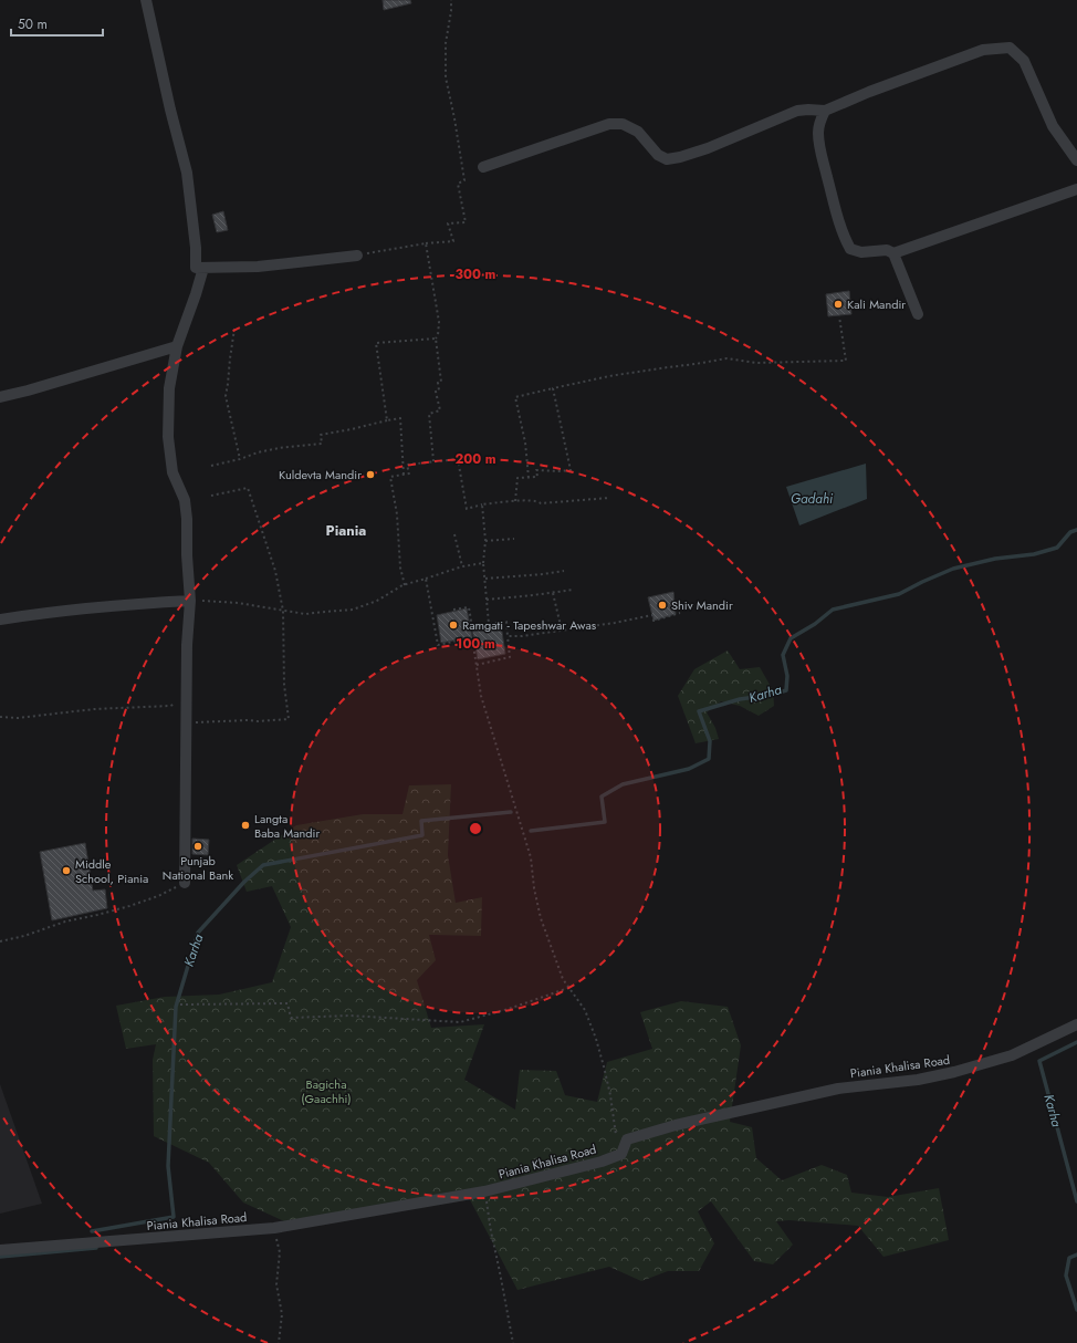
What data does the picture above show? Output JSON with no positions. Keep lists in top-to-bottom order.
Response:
{
  "streets": {
    "street": ["Piania Khalisa Road"]
  },
  "districts": ["Piania"],
  "water": ["Gadahi", "Karha"],
  "parks": ["Bagicha (Gaachhi)"],
  "places": [
    "Kali Mandir",
    "Kuldevta Mandir",
    "Shiv Mandir",
    "Ramgati - Tapeshwar Awas",
    "Langta Baba Mandir",
    "Punjab National Bank",
    "Middle School, Piania"
  ],
  "scale_bar": "50 m",
  "rings": ["300 m", "200 m", "100 m"]
}
